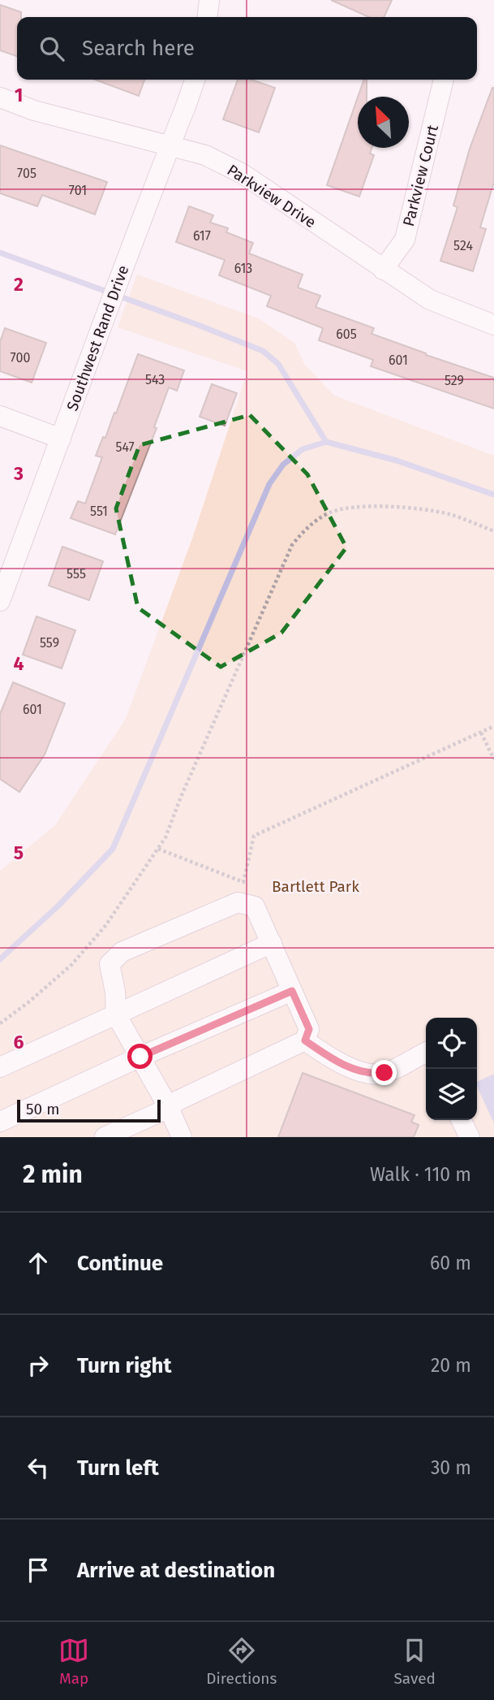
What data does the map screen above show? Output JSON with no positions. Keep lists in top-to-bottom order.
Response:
{
  "streets": {
    "street": ["Parkview Court", "Parkview Drive", "Southwest Rand Drive"]
  },
  "crossings": [
    ["Parkview Court", "Parkview Drive"],
    ["Parkview Drive", "Southwest Rand Drive"]
  ],
  "parks": ["Bartlett Park"],
  "house_numbers": [
    "705",
    "701",
    "617",
    "524",
    "613",
    "605",
    "700",
    "601",
    "543",
    "529",
    "547",
    "551",
    "555",
    "559",
    "601"
  ],
  "scale_bar": "50 m",
  "north": "top left",
  "page": {
    "search": "Search here",
    "scale": "50 m",
    "heading": ["2 min", "Walk · 110 m"],
    "list": [
      ["Continue", "60 m"],
      ["Turn right", "20 m"],
      ["Turn left", "30 m"],
      "Arrive at destination"
    ],
    "nav": ["Map", "Directions", "Saved"]
  },
  "grid": {
    "rows": [
      "1",
      "2",
      "3",
      "4",
      "5",
      "6"
    ]
  }
}
